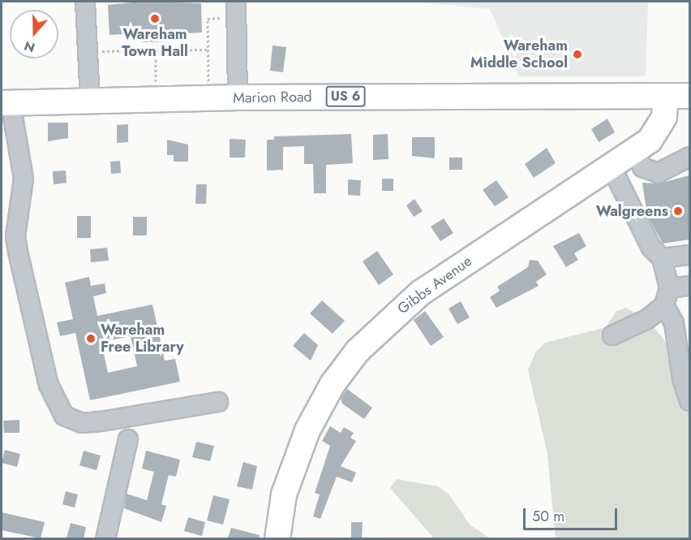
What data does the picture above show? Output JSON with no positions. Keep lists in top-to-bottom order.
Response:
{
  "streets": {
    "main road": ["US 6", "Marion Road", "Gibbs Avenue"]
  },
  "crossings": [
    ["Marion Road", "Gibbs Avenue"]
  ],
  "places": [
    "Wareham Town Hall",
    "Wareham Middle School",
    "Walgreens",
    "Wareham Free Library"
  ],
  "scale_bar": "50 m",
  "north": "bottom"
}
